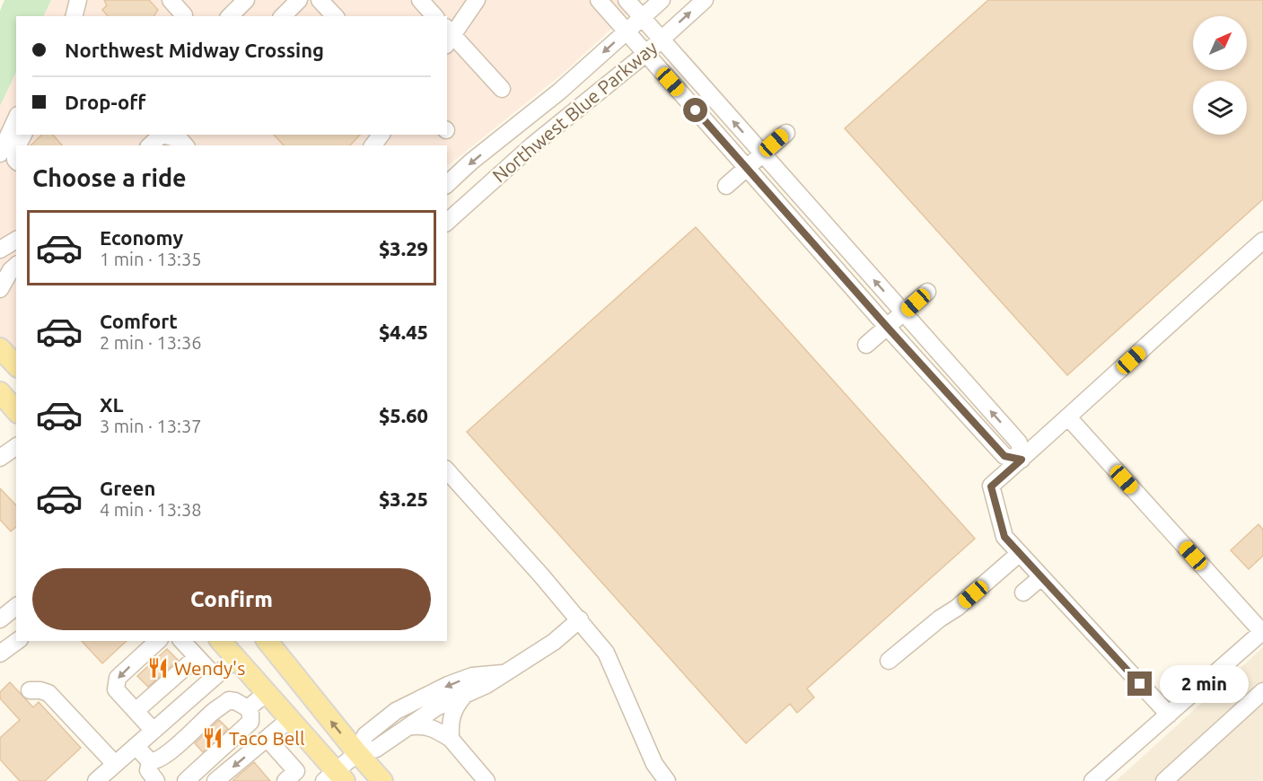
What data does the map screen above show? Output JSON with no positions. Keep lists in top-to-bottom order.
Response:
{
  "streets": {
    "street": ["Northwest Blue Parkway"]
  },
  "places": {
    "restaurant": ["Wendy's", "Taco Bell"]
  },
  "north": "top right",
  "page": {
    "banner": ["Northwest Midway Crossing", "Drop-off"],
    "heading": "Choose a ride",
    "list": [
      {
        "name": "Economy",
        "note": "1 min · 13:35",
        "value": "$3.29"
      },
      {
        "name": "Comfort",
        "note": "2 min · 13:36",
        "value": "$4.45"
      },
      {
        "name": "XL",
        "note": "3 min · 13:37",
        "value": "$5.60"
      },
      {
        "name": "Green",
        "note": "4 min · 13:38",
        "value": "$3.25"
      }
    ],
    "buttons": "Confirm",
    "bubble": "2 min"
  }
}
